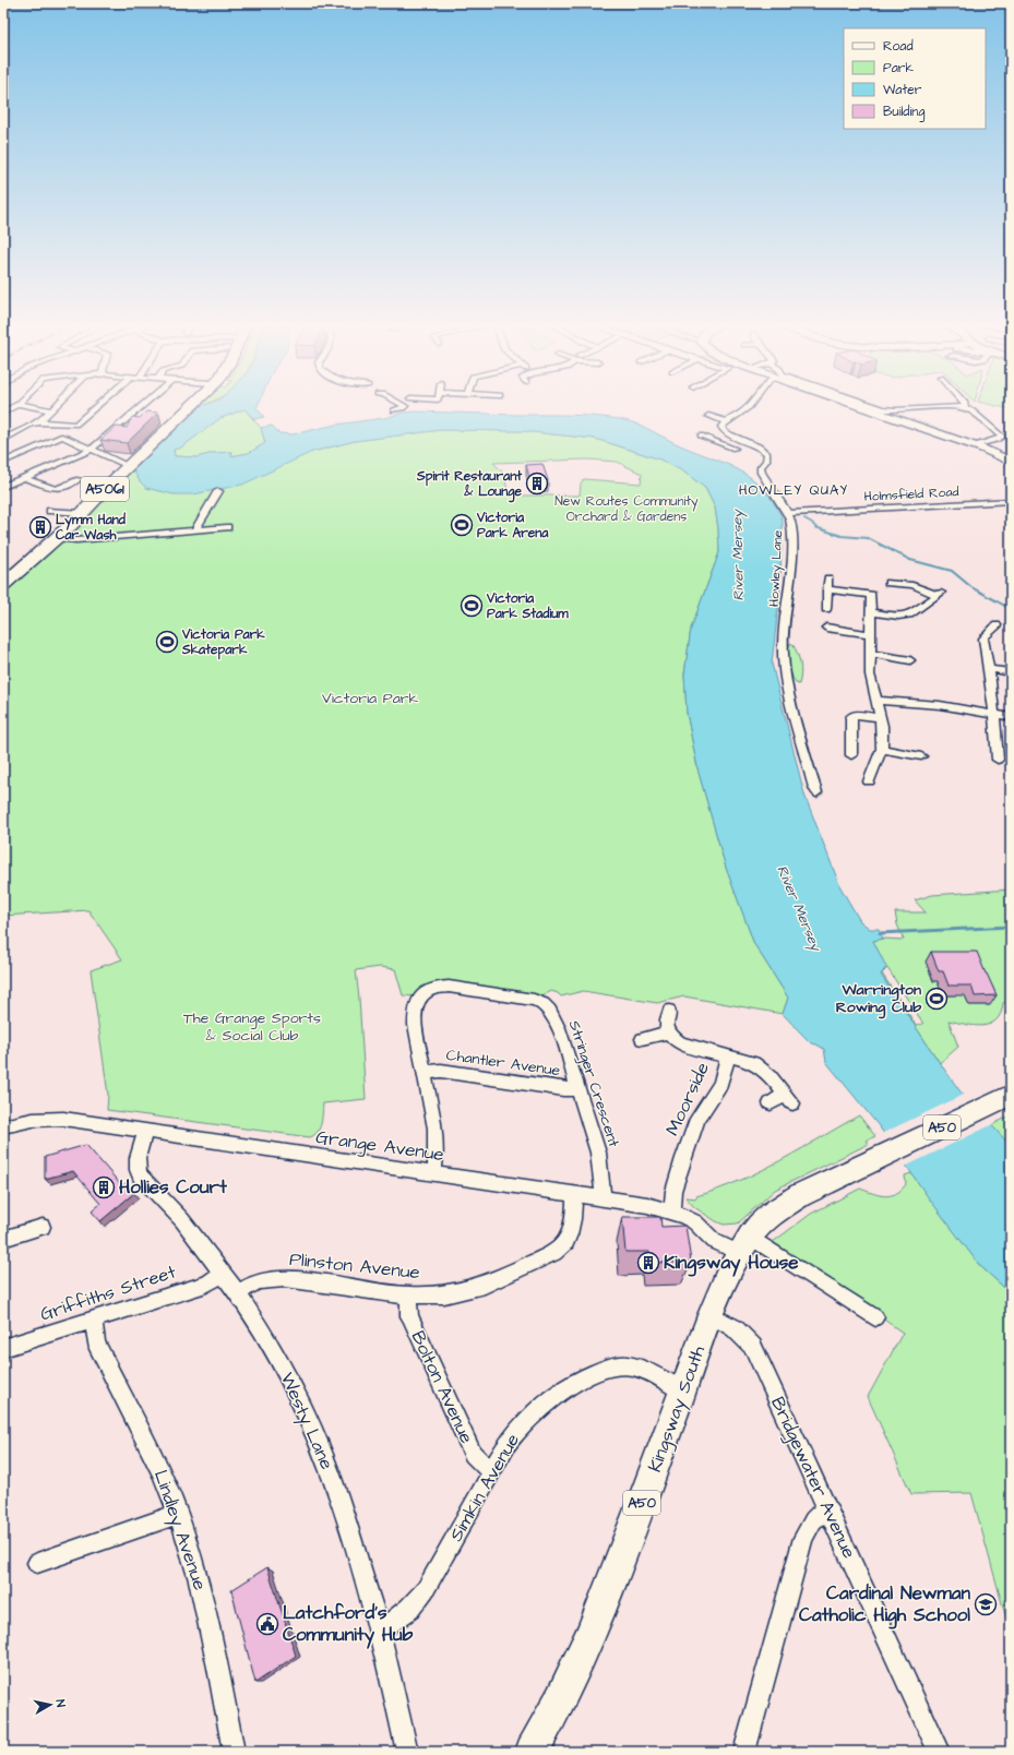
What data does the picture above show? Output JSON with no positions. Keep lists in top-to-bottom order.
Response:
{
  "streets": {
    "highway": ["A5061"],
    "main road": ["A50", "Kingsway South"],
    "street": [
      "Holmsfield Road",
      "Howley Lane",
      "Chantler Avenue",
      "Stringer Crescent",
      "Moorside",
      "Grange Avenue",
      "Plinston Avenue",
      "Griffiths Street",
      "Bolton Avenue",
      "Westy Lane",
      "Bridgewater Avenue",
      "Simkin Avenue",
      "Lindley Avenue"
    ]
  },
  "crossings": [
    ["Holmsfield Road", "Howley Lane"],
    ["Chantler Avenue", "Stringer Crescent"],
    ["Stringer Crescent", "Grange Avenue"],
    ["Moorside", "Grange Avenue"],
    ["Grange Avenue", "Plinston Avenue"],
    ["Grange Avenue", "Kingsway South"],
    ["Grange Avenue", "Westy Lane"],
    ["Plinston Avenue", "Bolton Avenue"],
    ["Plinston Avenue", "Westy Lane"],
    ["Griffiths Street", "Westy Lane"],
    ["Griffiths Street", "Lindley Avenue"],
    ["Bolton Avenue", "Simkin Avenue"],
    ["Kingsway South", "Bridgewater Avenue"],
    ["Kingsway South", "Simkin Avenue"],
    ["Westy Lane", "Simkin Avenue"]
  ],
  "districts": ["HOWLEY QUAY"],
  "water": ["River Mersey"],
  "parks": ["New Routes Community Orchard & Gardens", "Victoria Park", "The Grange Sports & Social Club"],
  "places": {
    "building": [
      "Spirit Restaurant & Lounge",
      "Lymm Hand Car Wash",
      "Hollies Court",
      "Kingsway House"
    ],
    "sports": [
      "Victoria Park Arena",
      "Victoria Park Stadium",
      "Victoria Park Skatepark",
      "Warrington Rowing Club"
    ],
    "school or university": ["Cardinal Newman Catholic High School"],
    "public building": ["Latchford's Community Hub"]
  },
  "legend": [
    "Road",
    "Park",
    "Water",
    "Building"
  ],
  "north": "right"
}
